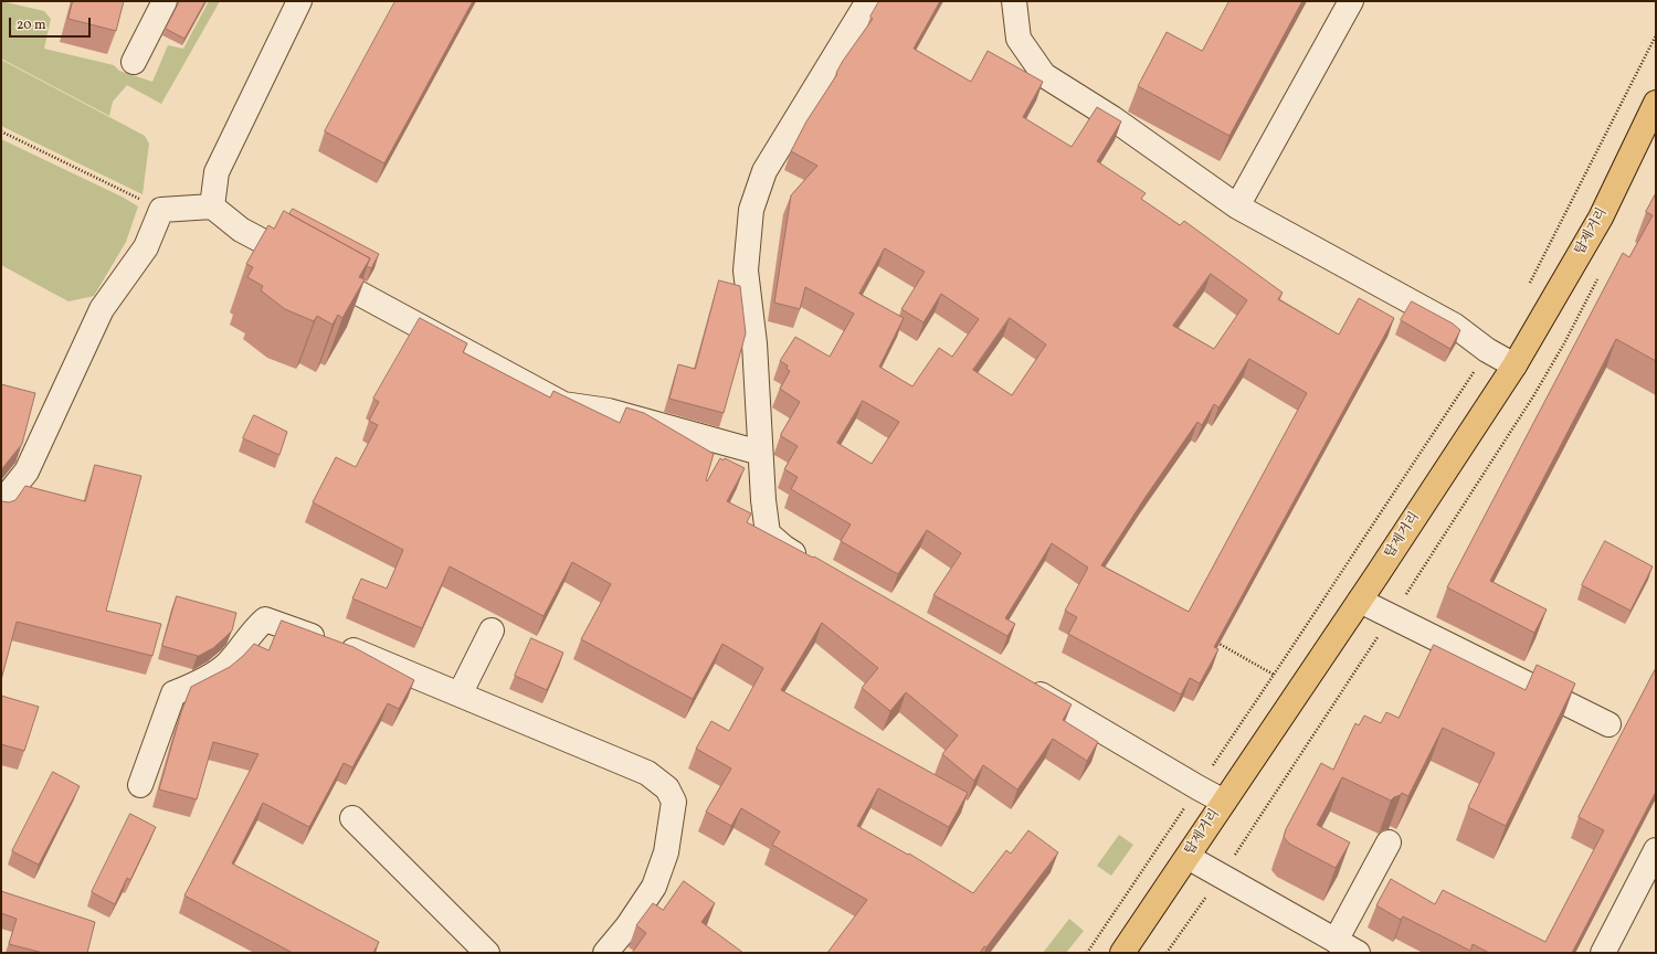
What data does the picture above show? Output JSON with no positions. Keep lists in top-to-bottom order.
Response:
{
  "streets": {
    "main road": ["탑제거리"]
  },
  "scale_bar": "20 m"
}
